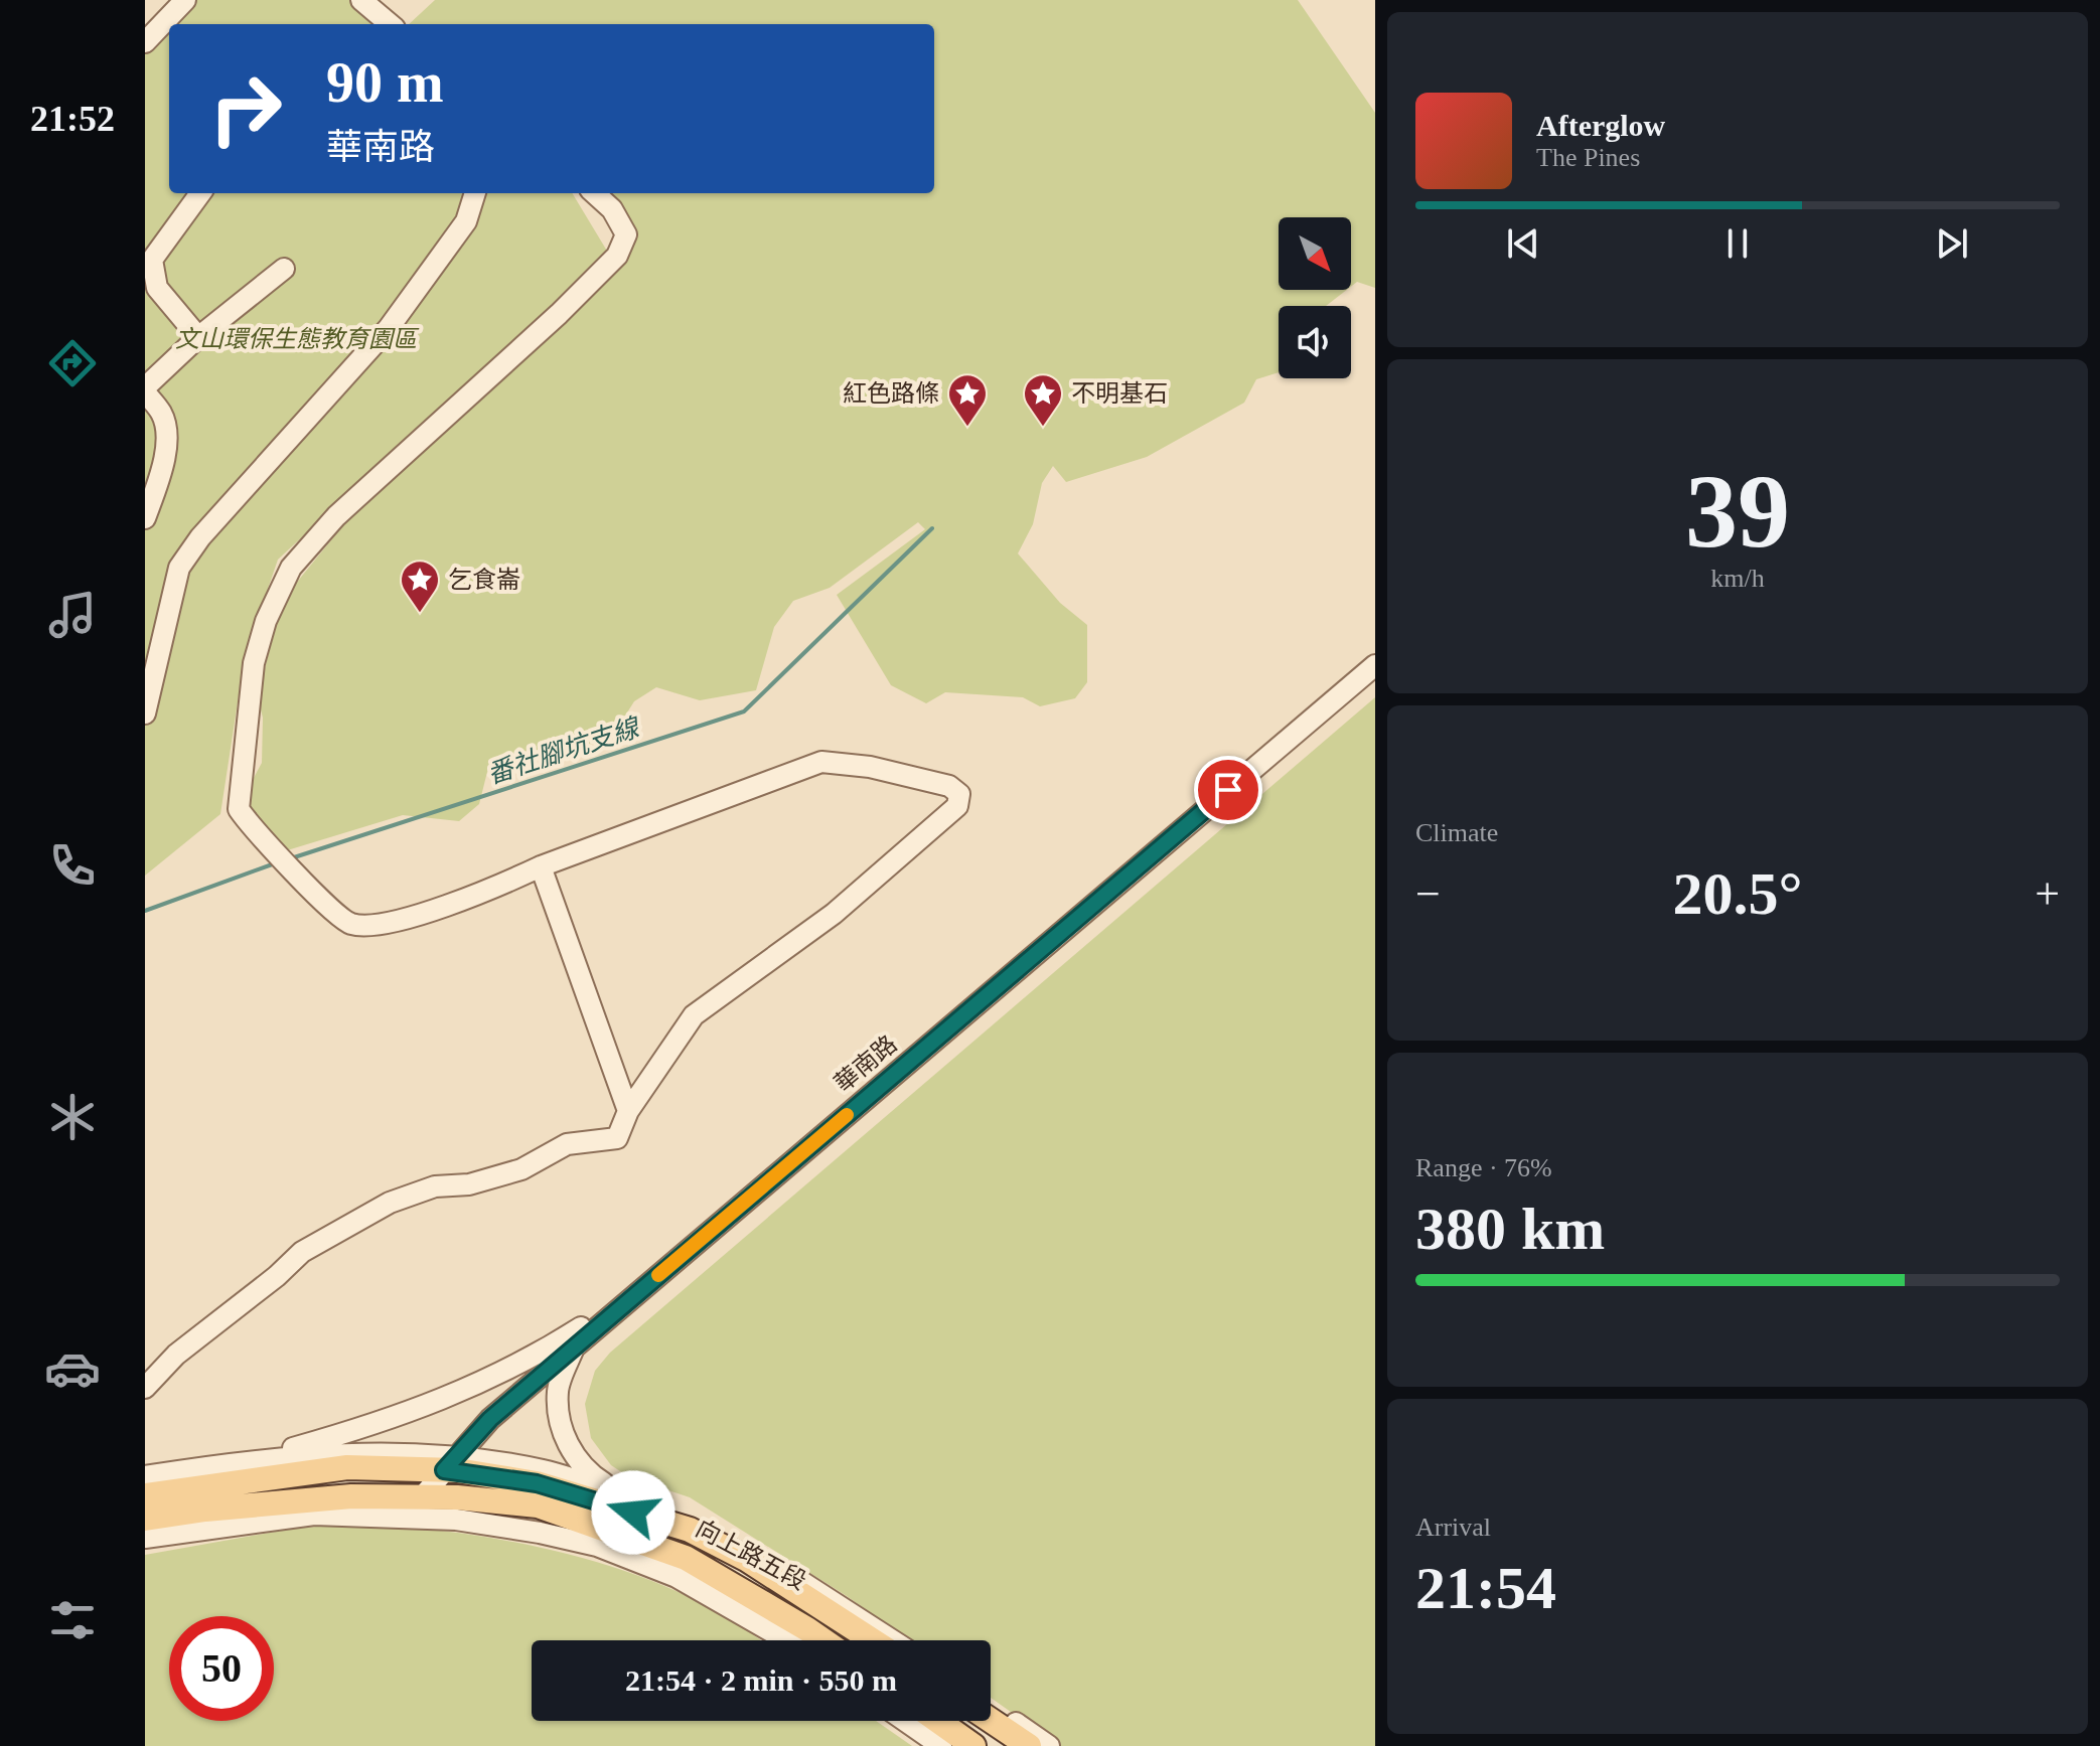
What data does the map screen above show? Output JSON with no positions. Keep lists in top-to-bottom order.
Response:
{
  "streets": {
    "main road": ["向上路五段"],
    "street": ["華南路"]
  },
  "crossings": [
    ["華南路", "向上路五段"]
  ],
  "water": ["番社腳坑支線"],
  "parks": ["文山環保生態教育園區"],
  "places": {
    "place": ["紅色路條", "不明基石", "乞食崙"]
  },
  "north": "bottom right",
  "page": {
    "tabs": "21:52",
    "turn": ["90 m", "華南路"],
    "song": ["Afterglow", "The Pines"],
    "tile": [
      ["39", "km/h"],
      "Climate",
      ["Range · 76%", "380 km"],
      ["Arrival", "21:54"]
    ],
    "heat": ["−", "20.5°", "+"],
    "limit": "50",
    "trip": "21:54 · 2 min · 550 m"
  }
}
